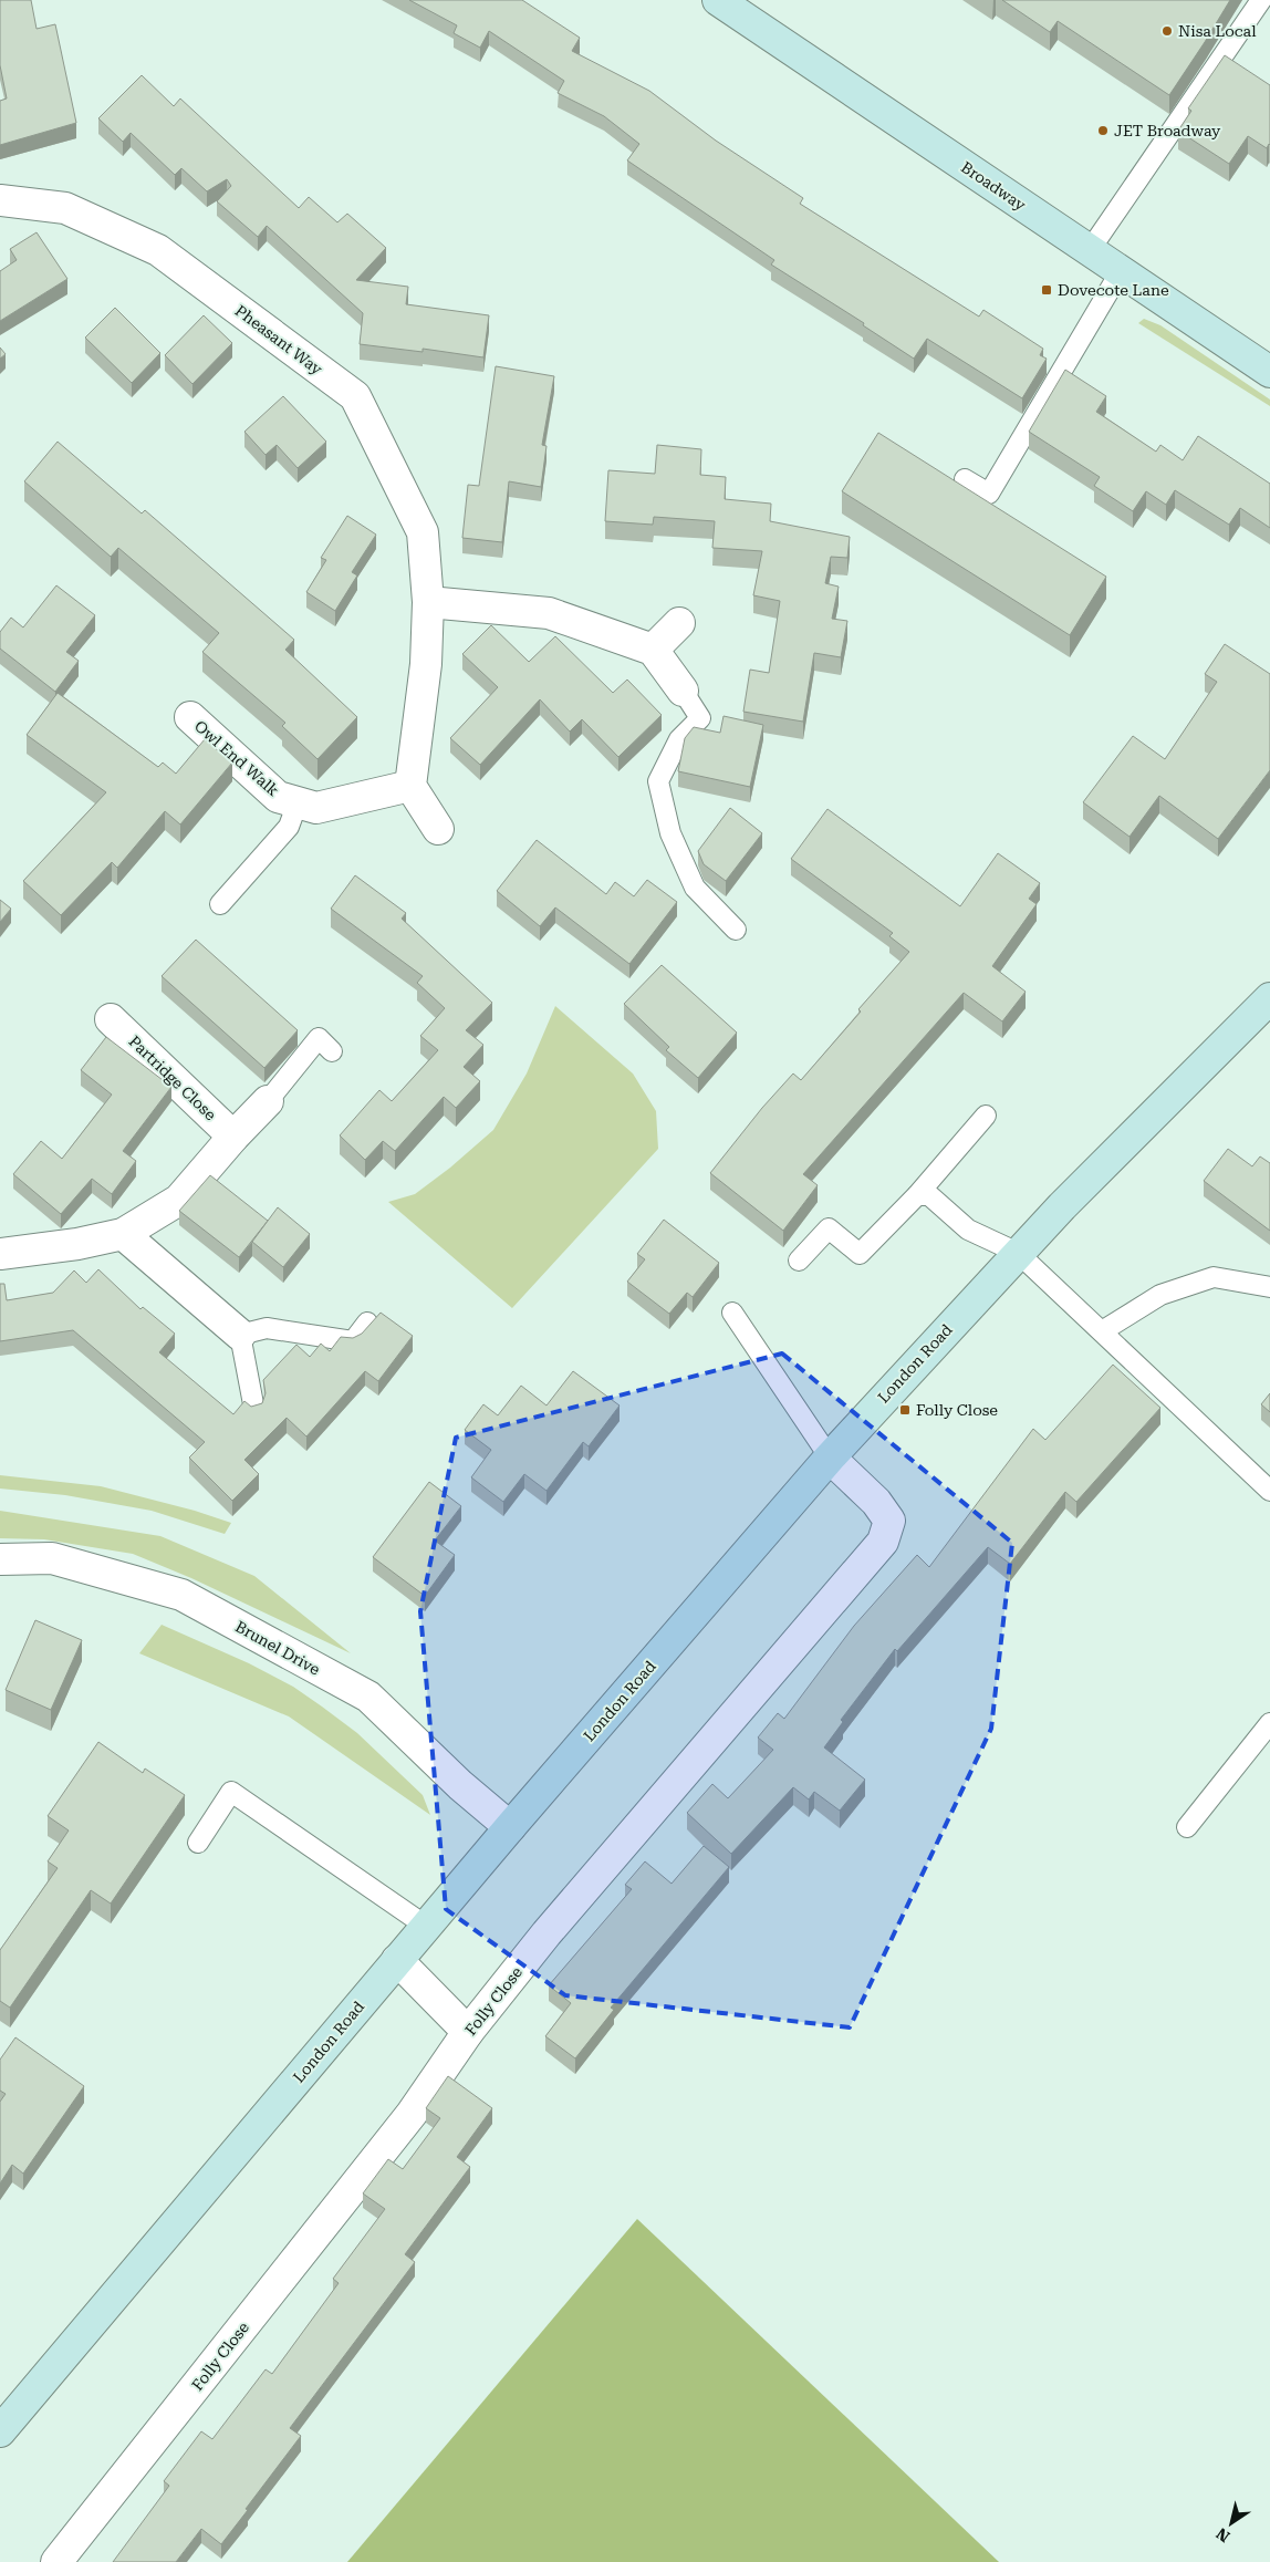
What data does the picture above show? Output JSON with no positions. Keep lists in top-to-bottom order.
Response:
{
  "streets": {
    "main road": ["Broadway", "London Road"],
    "street": [
      "Pheasant Way",
      "Owl End Walk",
      "Partridge Close",
      "Brunel Drive",
      "Folly Close"
    ]
  },
  "crossings": [
    ["Pheasant Way", "Owl End Walk"],
    ["London Road", "Brunel Drive"],
    ["London Road", "Folly Close"]
  ],
  "places": {
    "other": ["Nisa Local", "JET Broadway"],
    "transit": ["Dovecote Lane", "Folly Close"]
  },
  "north": "bottom left"
}
